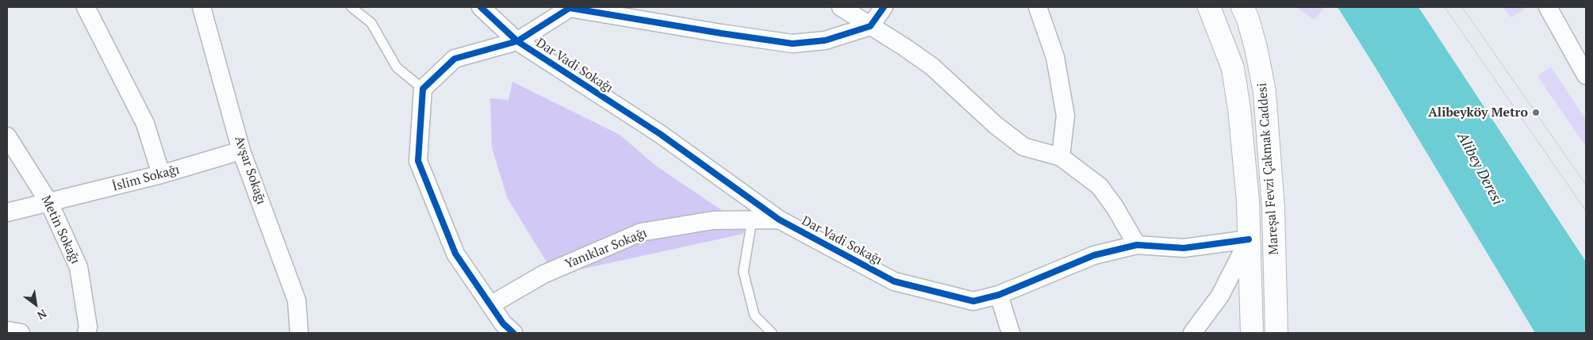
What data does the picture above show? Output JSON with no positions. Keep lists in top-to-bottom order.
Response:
{
  "streets": {
    "main road": ["Mareşal Fevzi Çakmak Caddesi"],
    "street": [
      "Dar Vadi Sokağı",
      "Avşar Sokağı",
      "İslim Sokağı",
      "Metin Sokağı",
      "Yanıklar Sokağı"
    ]
  },
  "crossings": [
    ["Dar Vadi Sokağı", "Mareşal Fevzi Çakmak Caddesi"],
    ["Dar Vadi Sokağı", "Yanıklar Sokağı"],
    ["Avşar Sokağı", "İslim Sokağı"],
    ["İslim Sokağı", "Metin Sokağı"]
  ],
  "water": ["Alibey Deresi"],
  "places": ["Alibeyköy Metro"],
  "north": "bottom right"
}
